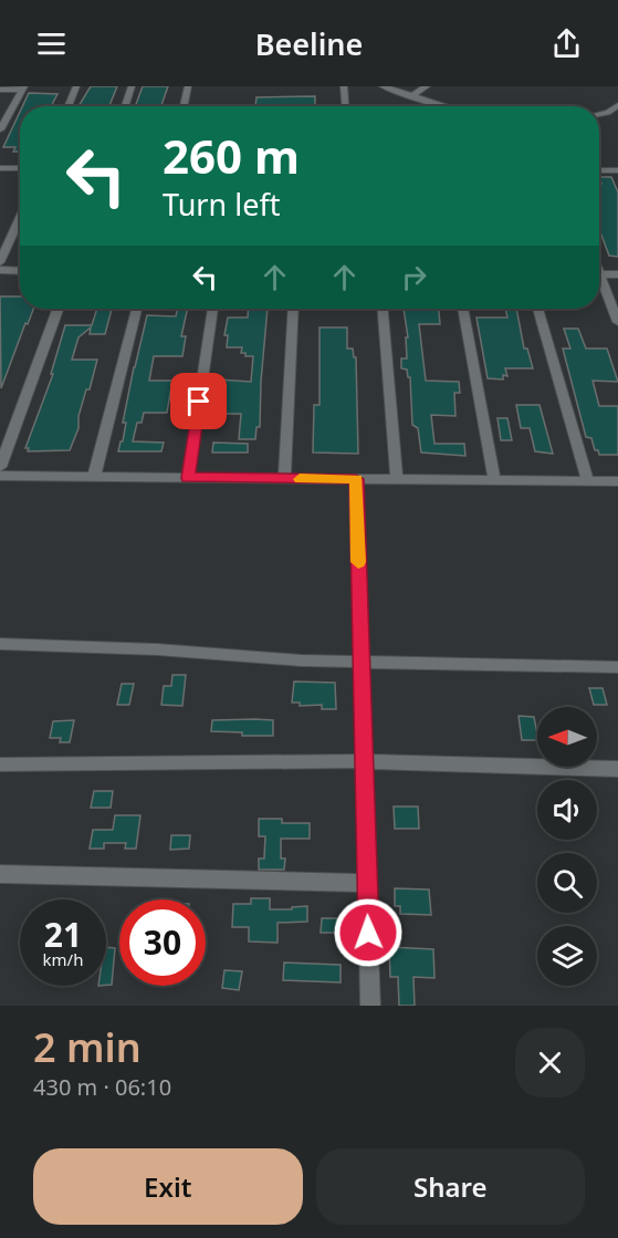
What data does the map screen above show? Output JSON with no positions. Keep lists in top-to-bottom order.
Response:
{
  "north": "left",
  "page": {
    "header": "Beeline",
    "turn": ["260 m", "Turn left"],
    "speed": "21 km/h",
    "limit": "30",
    "heading": ["2 min", "430 m · 06:10"],
    "buttons": ["Exit", "Share"]
  }
}
